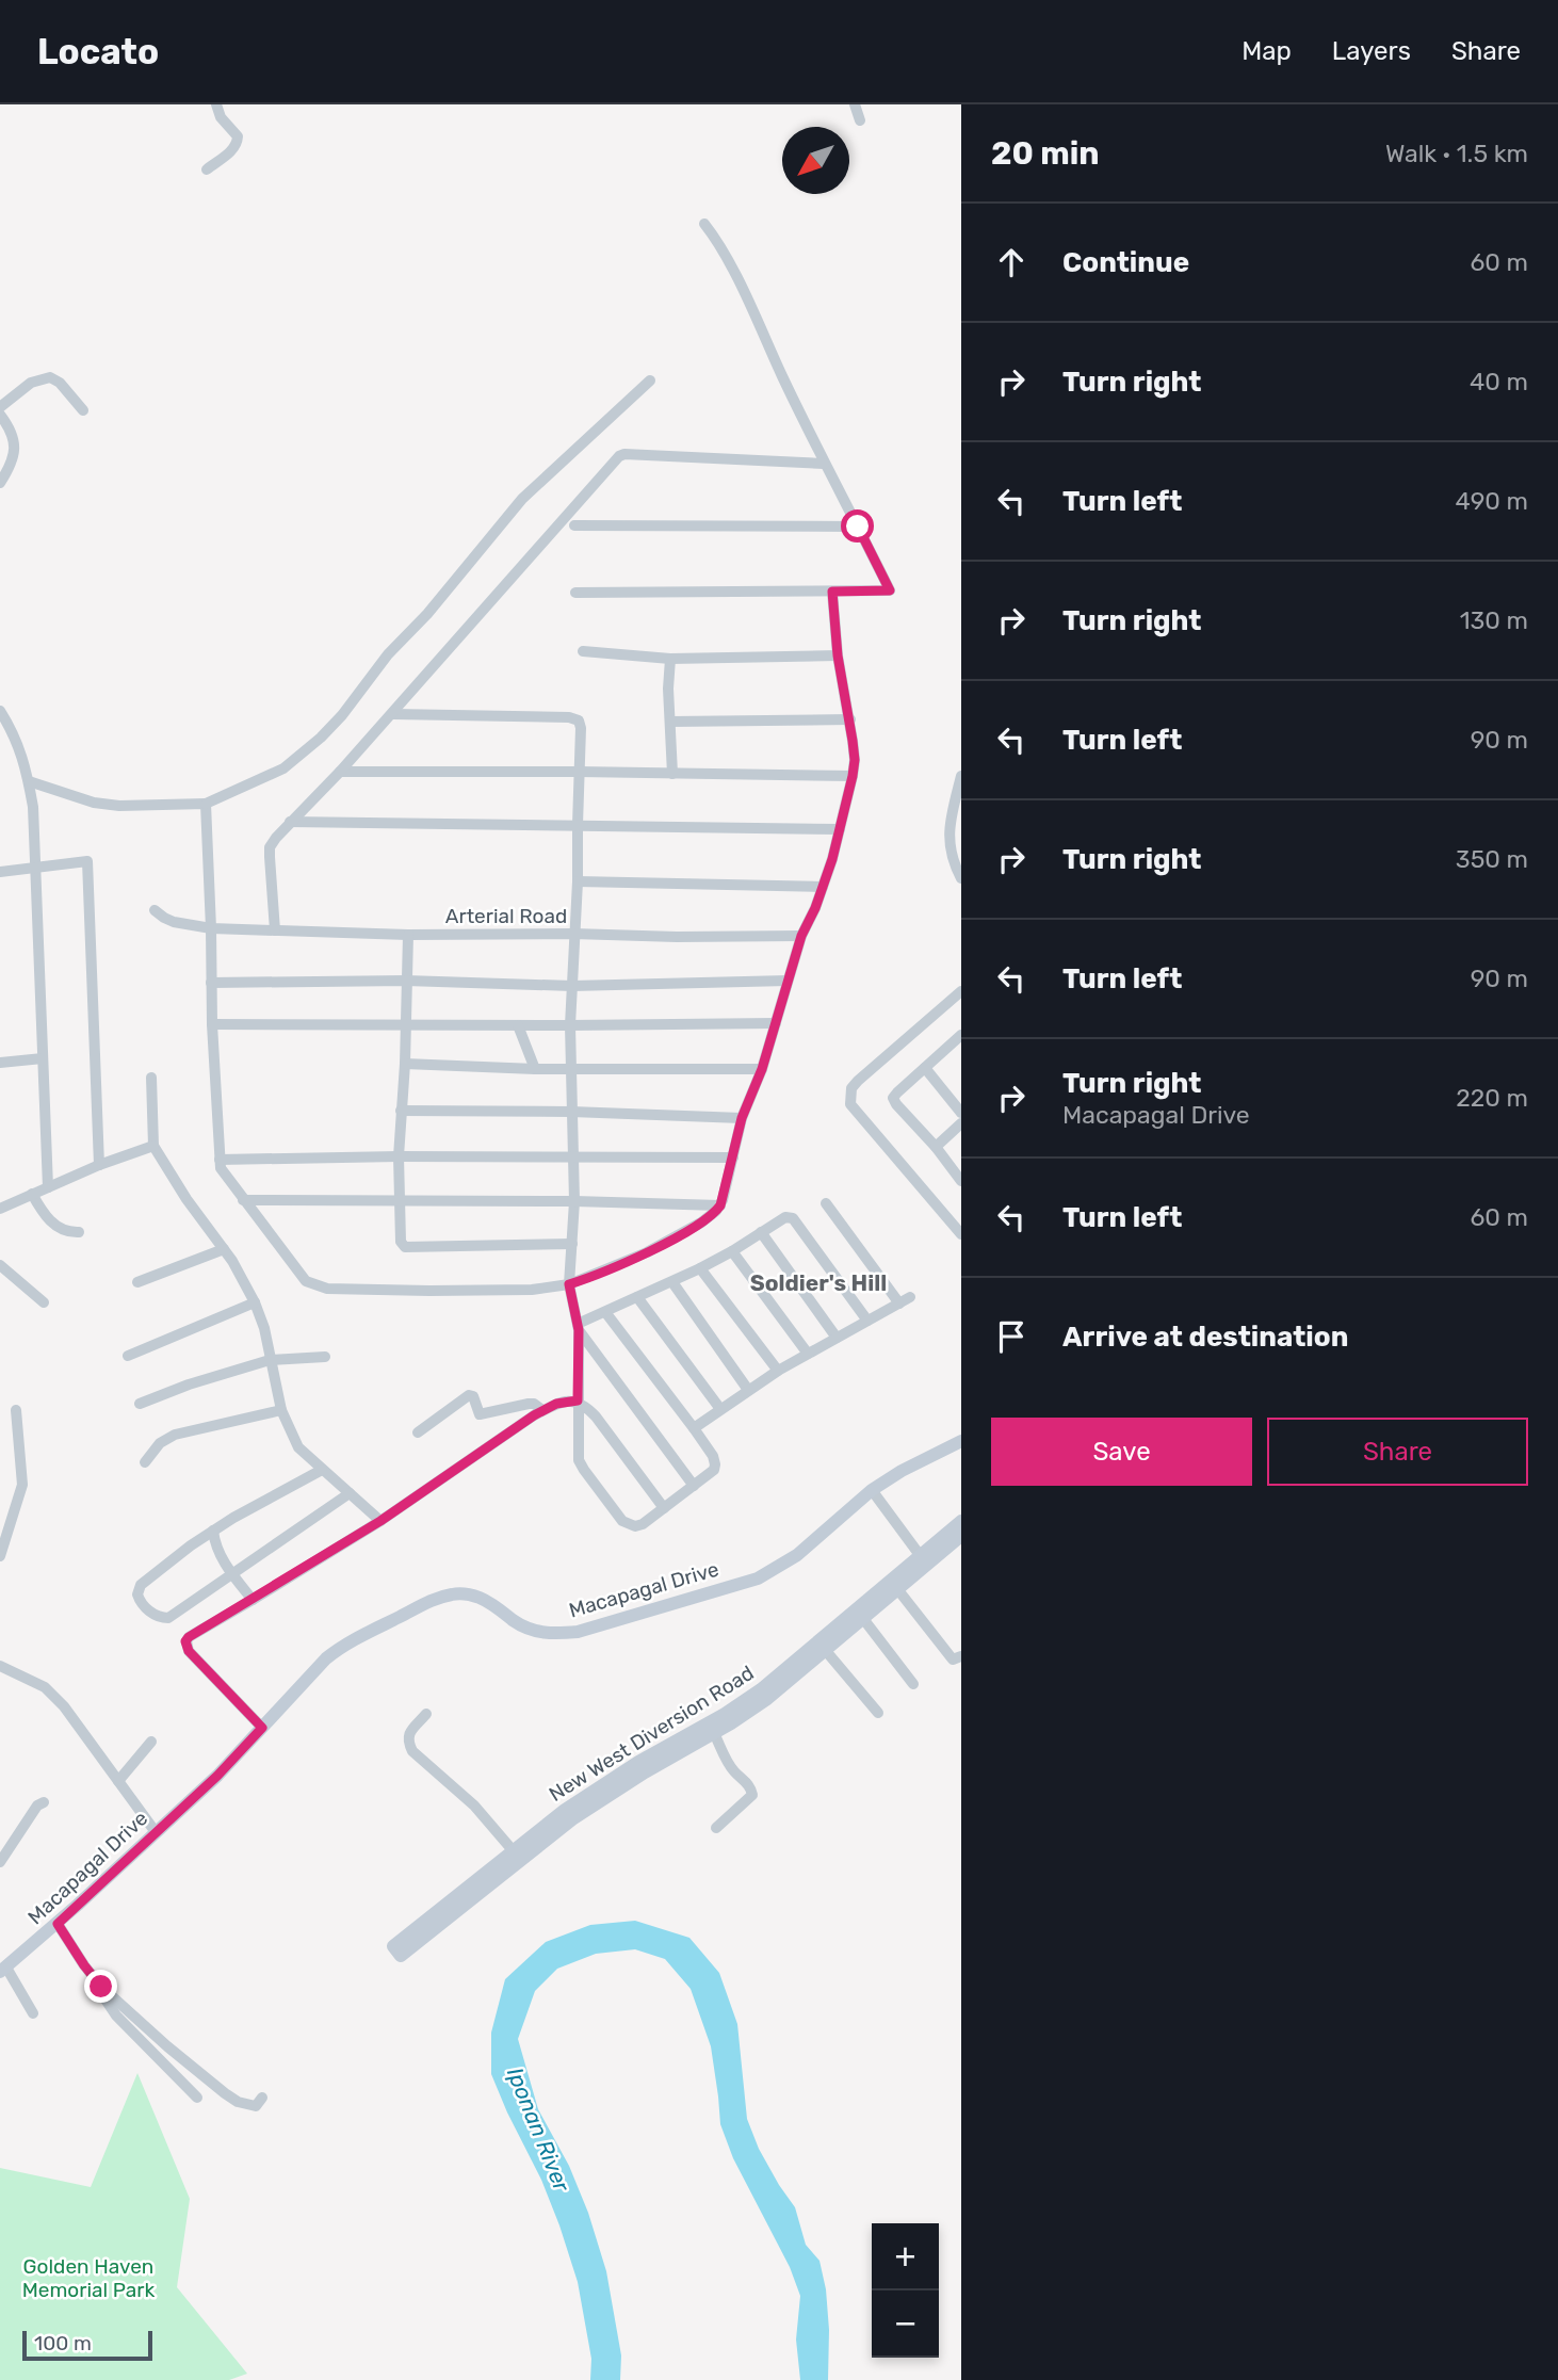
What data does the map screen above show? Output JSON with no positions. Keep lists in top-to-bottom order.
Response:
{
  "streets": {
    "street": ["Arterial Road", "Macapagal Drive", "New West Diversion Road"]
  },
  "districts": ["Soldier's Hill"],
  "water": ["Iponan River"],
  "parks": ["Golden Haven Memorial Park"],
  "scale_bar": "100 m",
  "north": "bottom left",
  "page": {
    "header": "Locato",
    "nav": ["Map", "Layers", "Share"],
    "heading": ["20 min", "Walk · 1.5 km"],
    "list": [
      ["Continue", "60 m"],
      ["Turn right", "40 m"],
      ["Turn left", "490 m"],
      ["Turn right", "130 m"],
      ["Turn left", "90 m"],
      ["Turn right", "350 m"],
      ["Turn left", "90 m"],
      ["Turn right", "Macapagal Drive", "220 m"],
      ["Turn left", "60 m"],
      "Arrive at destination"
    ],
    "buttons": ["Save", "Share"],
    "map_buttons": ["+", "−"],
    "scale": "100 m"
  }
}
